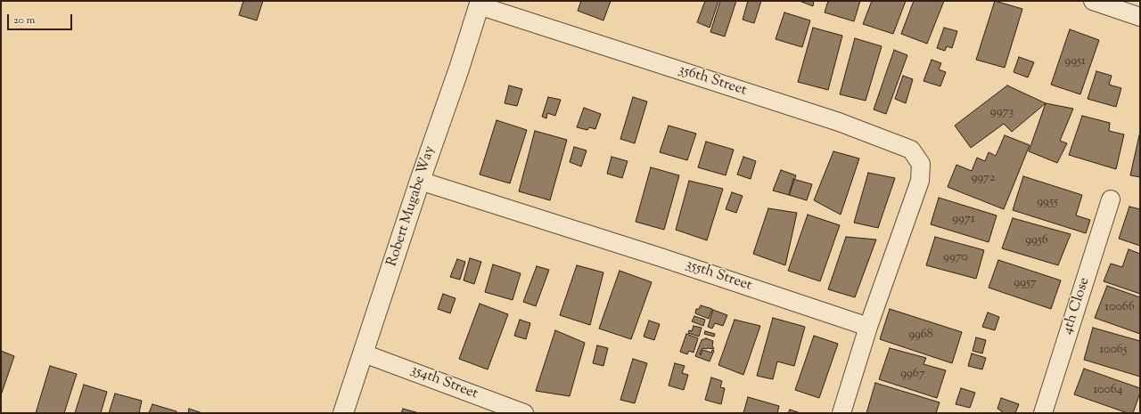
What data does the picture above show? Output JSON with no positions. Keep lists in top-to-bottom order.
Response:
{
  "streets": {
    "street": [
      "356th Street",
      "Robert Mugabe Way",
      "355th Street",
      "4th Close",
      "354th Street"
    ]
  },
  "crossings": [
    ["356th Street", "Robert Mugabe Way"],
    ["356th Street", "355th Street"],
    ["Robert Mugabe Way", "355th Street"],
    ["Robert Mugabe Way", "354th Street"]
  ],
  "house_numbers": [
    "9951",
    "9973",
    "9972",
    "9955",
    "9971",
    "9956",
    "9970",
    "9957",
    "10066",
    "9968",
    "10065",
    "9967",
    "10064"
  ],
  "scale_bar": "20 m"
}
